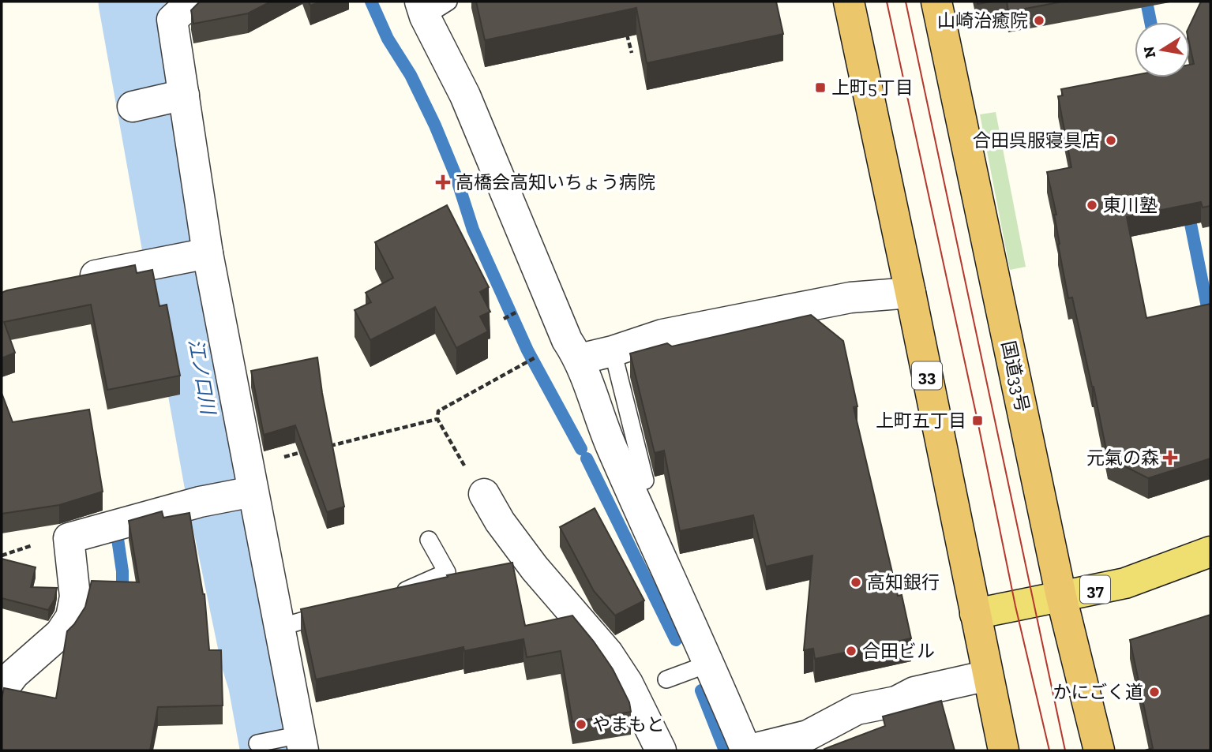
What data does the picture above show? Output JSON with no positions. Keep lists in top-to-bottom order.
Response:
{
  "streets": {
    "highway": ["33", "国道33号"],
    "main road": ["37"]
  },
  "crossings": [
    ["33", "37"],
    ["国道33号", "37"]
  ],
  "water": ["江ノ口川"],
  "places": {
    "other": [
      "山崎治癒院",
      "合田呉服寝具店",
      "東川塾",
      "高知銀行",
      "合田ビル",
      "かにごく道",
      "やまもと"
    ],
    "transit": ["上町5丁目", "上町五丁目"],
    "health": ["高橋会高知いちょう病院", "元氣の森"]
  },
  "north": "left"
}
